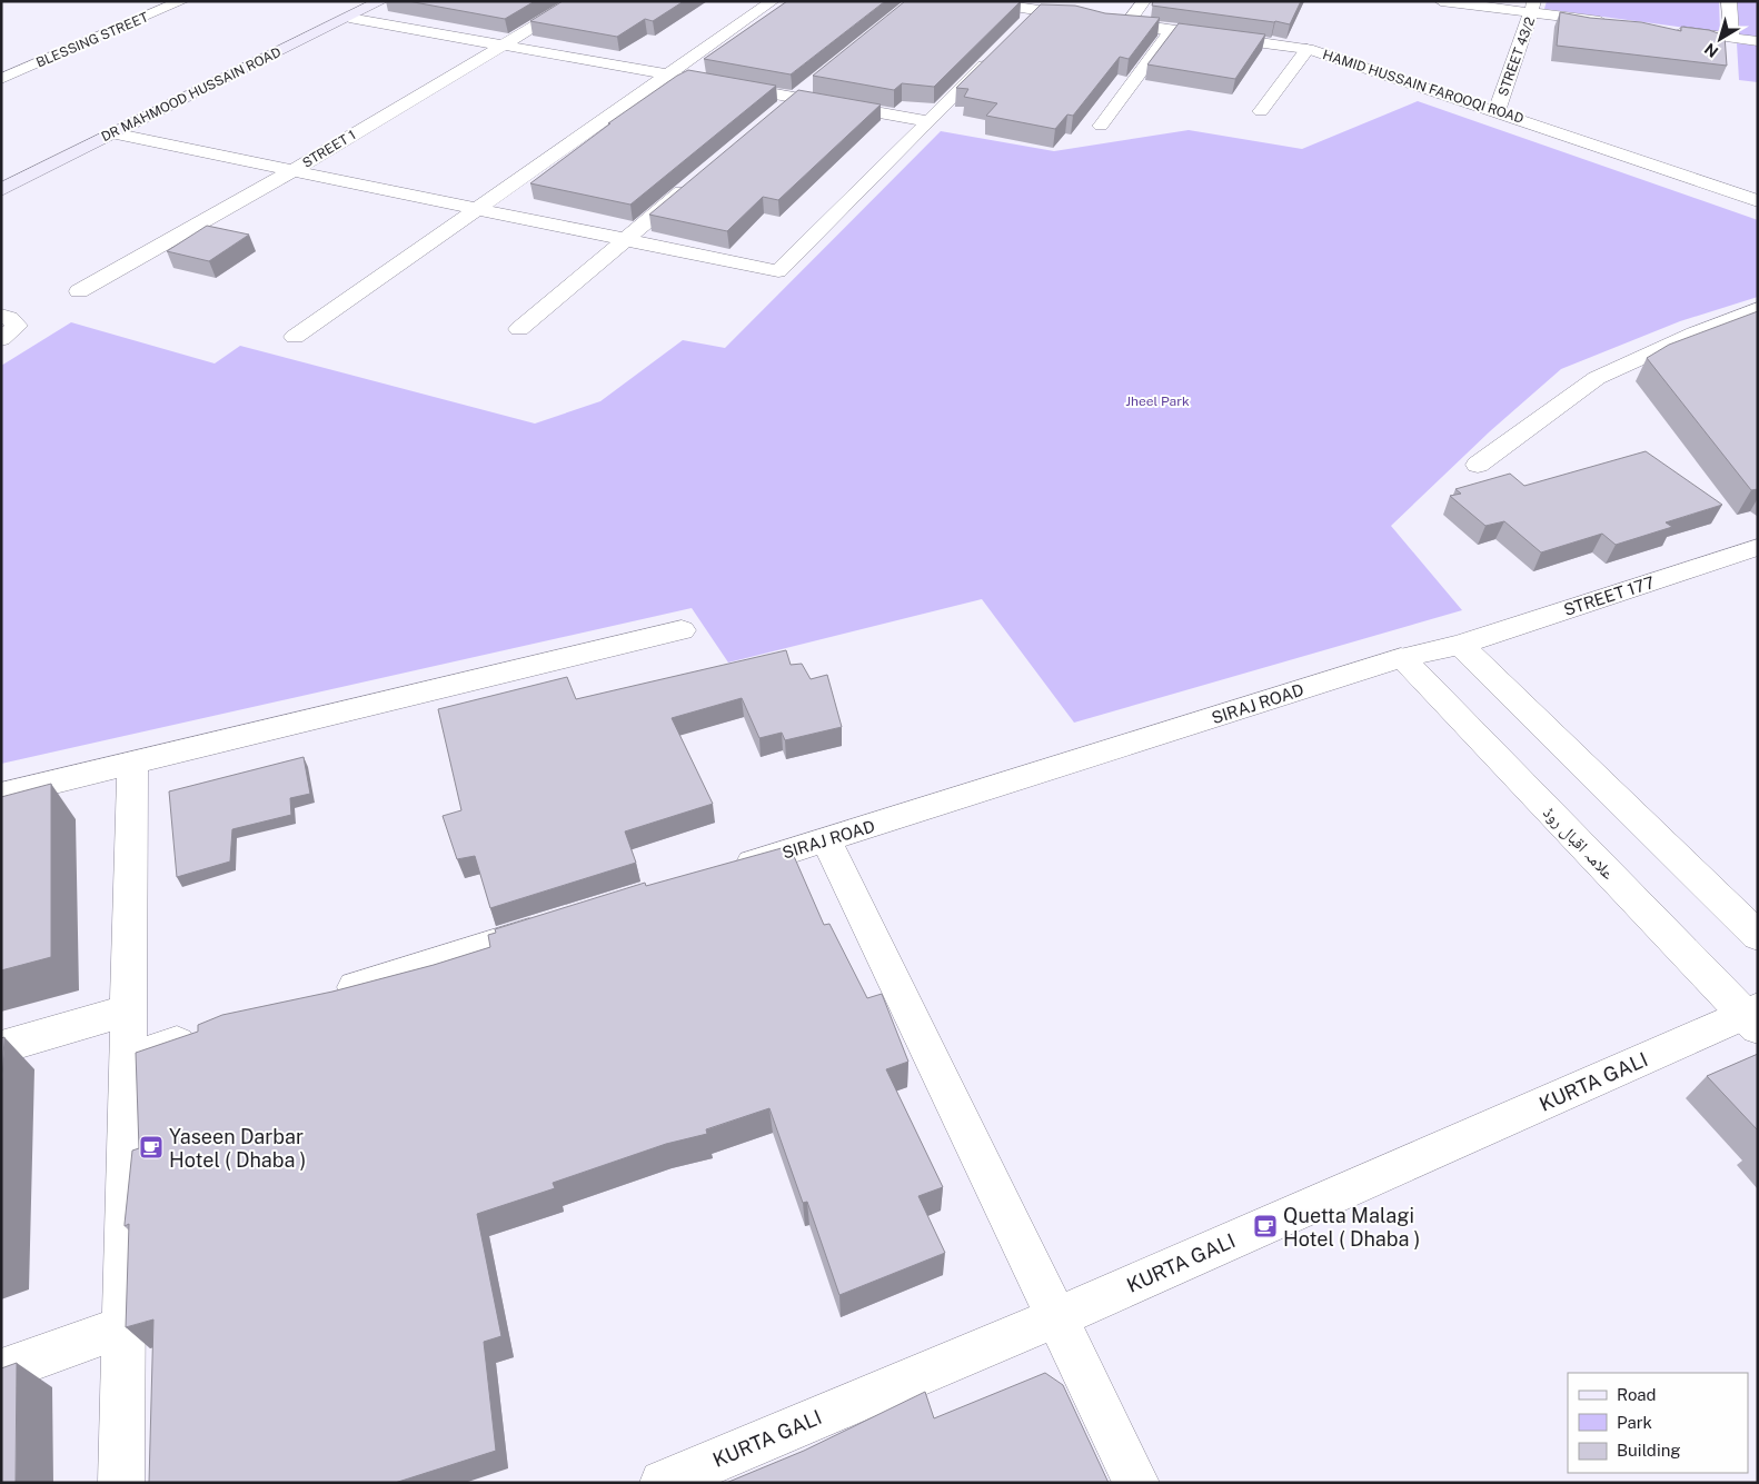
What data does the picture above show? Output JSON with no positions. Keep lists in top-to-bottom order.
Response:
{
  "streets": {
    "main road": ["DR MAHMOOD HUSSAIN ROAD"],
    "street": [
      "BLESSING STREET",
      "STREET 43/2",
      "HAMID HUSSAIN FAROOQI ROAD",
      "STREET 1",
      "STREET 177",
      "SIRAJ ROAD",
      "علامہ اقبال روڈ",
      "KURTA GALI"
    ]
  },
  "crossings": [
    ["STREET 43/2", "HAMID HUSSAIN FAROOQI ROAD"],
    ["STREET 177", "SIRAJ ROAD"],
    ["STREET 177", "علامہ اقبال روڈ"],
    ["SIRAJ ROAD", "علامہ اقبال روڈ"],
    ["علامہ اقبال روڈ", "KURTA GALI"]
  ],
  "parks": ["Jheel Park"],
  "places": {
    "cafe": ["Yaseen Darbar Hotel ( Dhaba )", "Quetta Malagi Hotel ( Dhaba )"]
  },
  "legend": ["Road", "Park", "Building"],
  "north": "bottom left"
}
